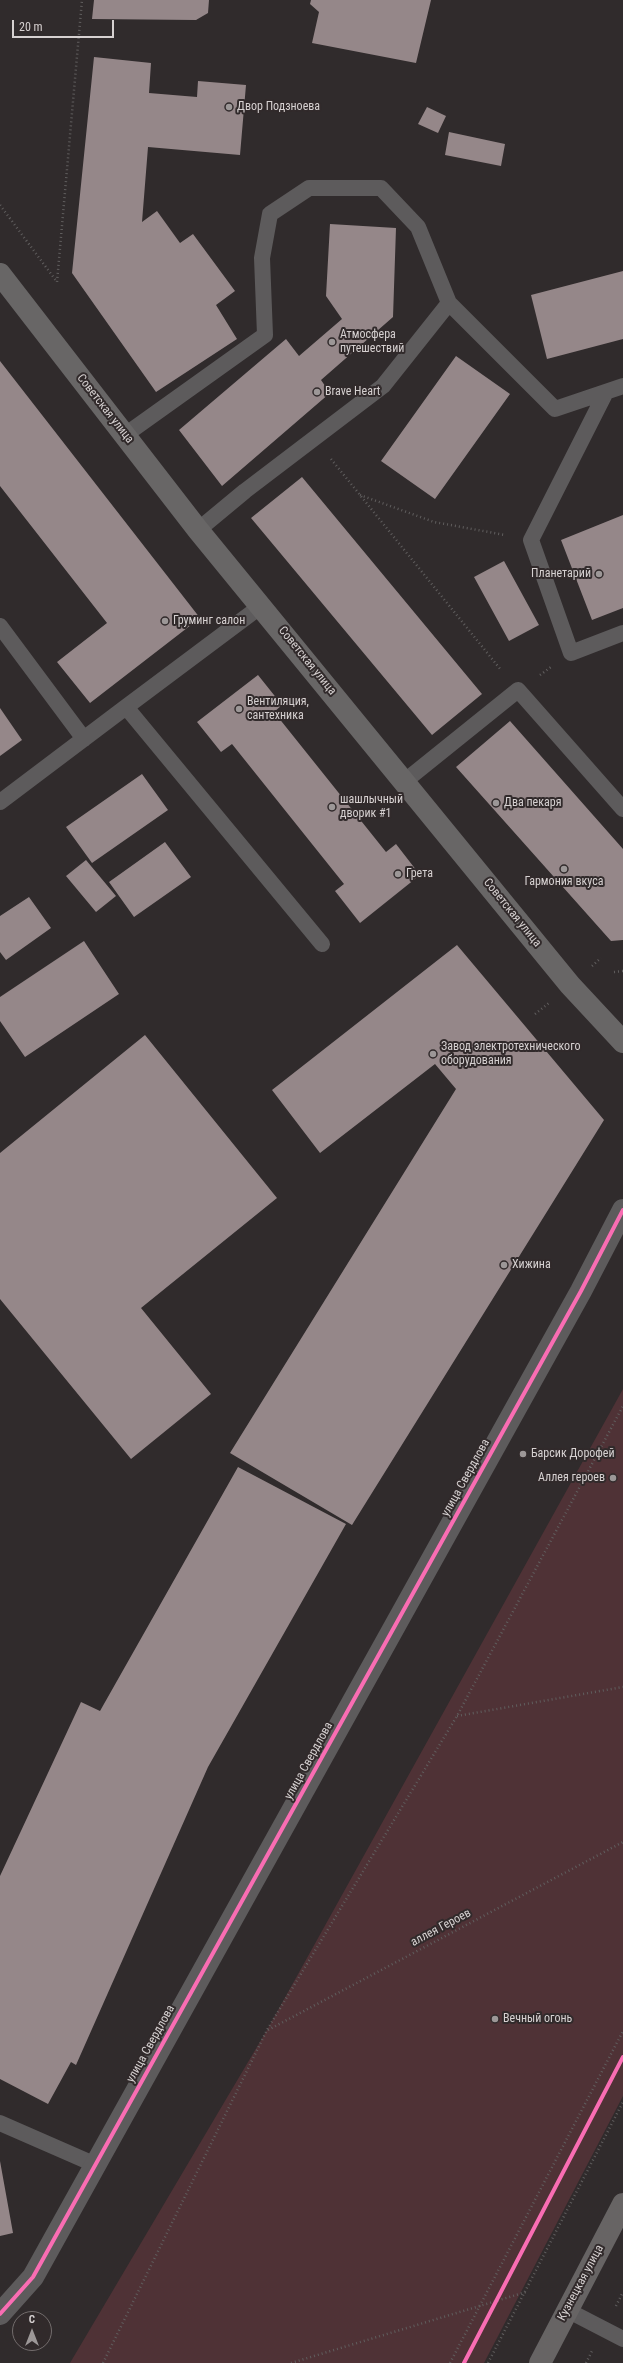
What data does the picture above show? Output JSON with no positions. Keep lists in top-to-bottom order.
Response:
{
  "streets": {
    "main road": ["Советская улица", "Кузнецкая улица"],
    "street": ["улица Свердлова"],
    "path": ["аллея Героев"]
  },
  "places": [
    "Двор Подзноева",
    "Атмосфера путешествий",
    "Brave Heart",
    "Планетарий",
    "Груминг салон",
    "Вентиляция, сантехника",
    "Два пекаря",
    "шашлычный дворик #1",
    "Гармония вкуса",
    "Грета",
    "Завод электротехнического оборудования",
    "Хижина",
    "Барсик Дорофей",
    "Аллея героев",
    "Вечный огонь"
  ],
  "scale_bar": "20 m",
  "north": "top"
}
